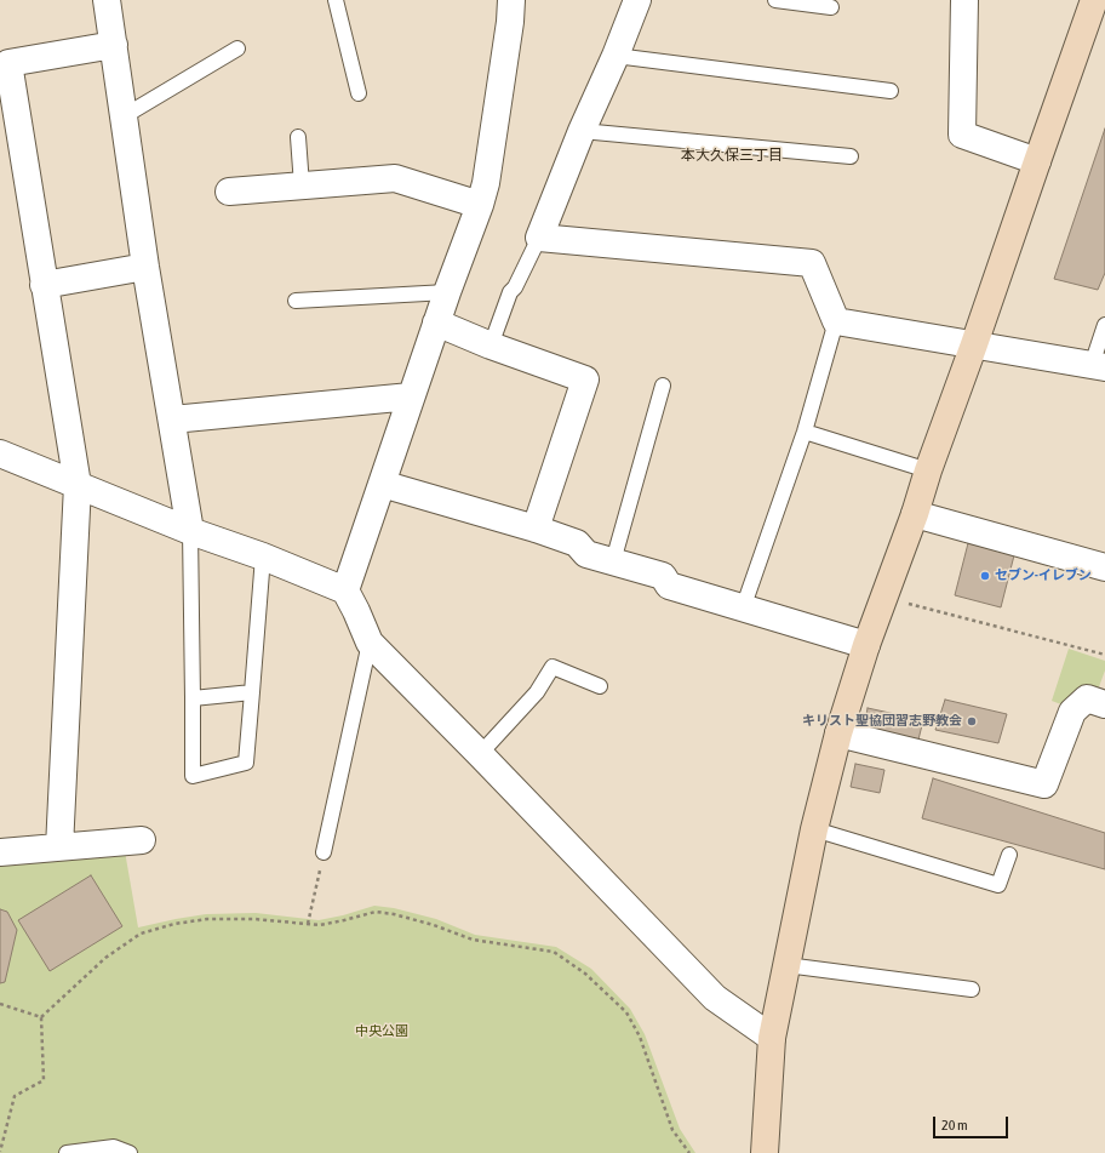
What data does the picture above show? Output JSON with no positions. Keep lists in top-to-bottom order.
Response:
{
  "districts": ["本大久保三丁目"],
  "parks": ["中央公園"],
  "places": ["セブン-イレブン", "キリスト聖協団習志野教会"],
  "scale_bar": "20 m"
}
